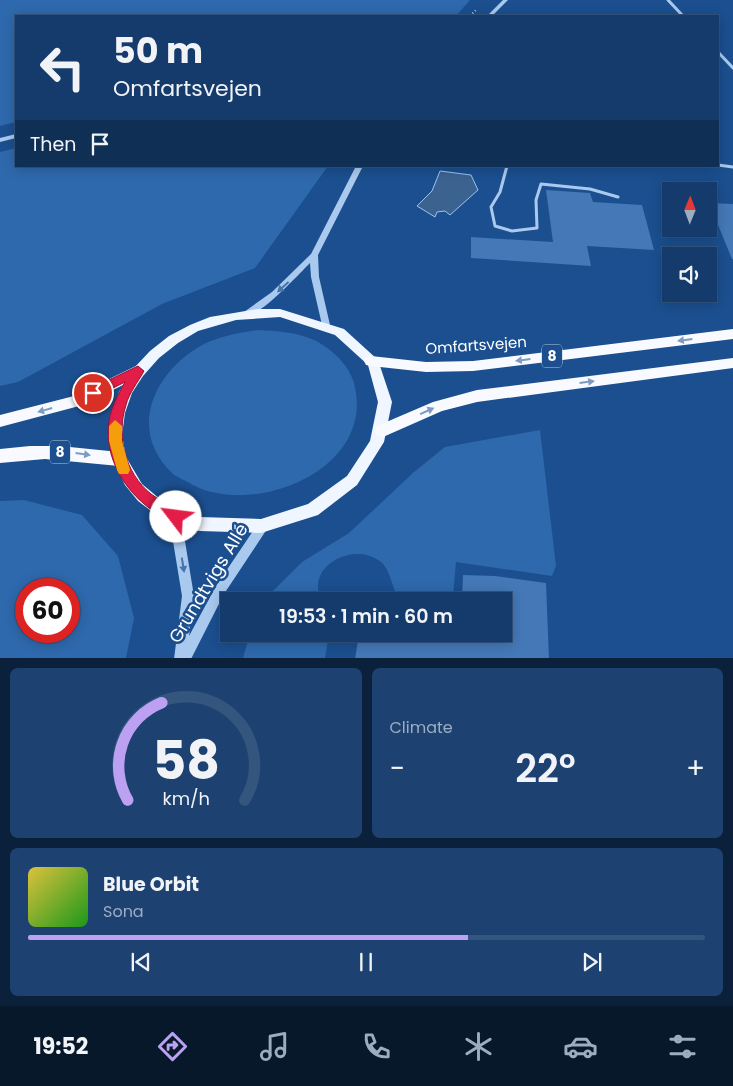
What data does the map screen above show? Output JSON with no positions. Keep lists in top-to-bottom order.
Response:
{
  "streets": {
    "highway": ["Omfartsvejen", "8"],
    "street": ["Grundtvigs Allé"]
  },
  "one_way": ["Grundtvigs Allé"],
  "north": "top",
  "page": {
    "turn": ["50 m", "Omfartsvejen"],
    "then": "Then",
    "limit": "60",
    "trip": "19:53 · 1 min · 60 m",
    "tile": "Climate",
    "heat": ["−", "22°", "+"],
    "song": ["Blue Orbit", "Sona"],
    "tabs": "19:52",
    "gauge": ["58", "km/h"]
  }
}
